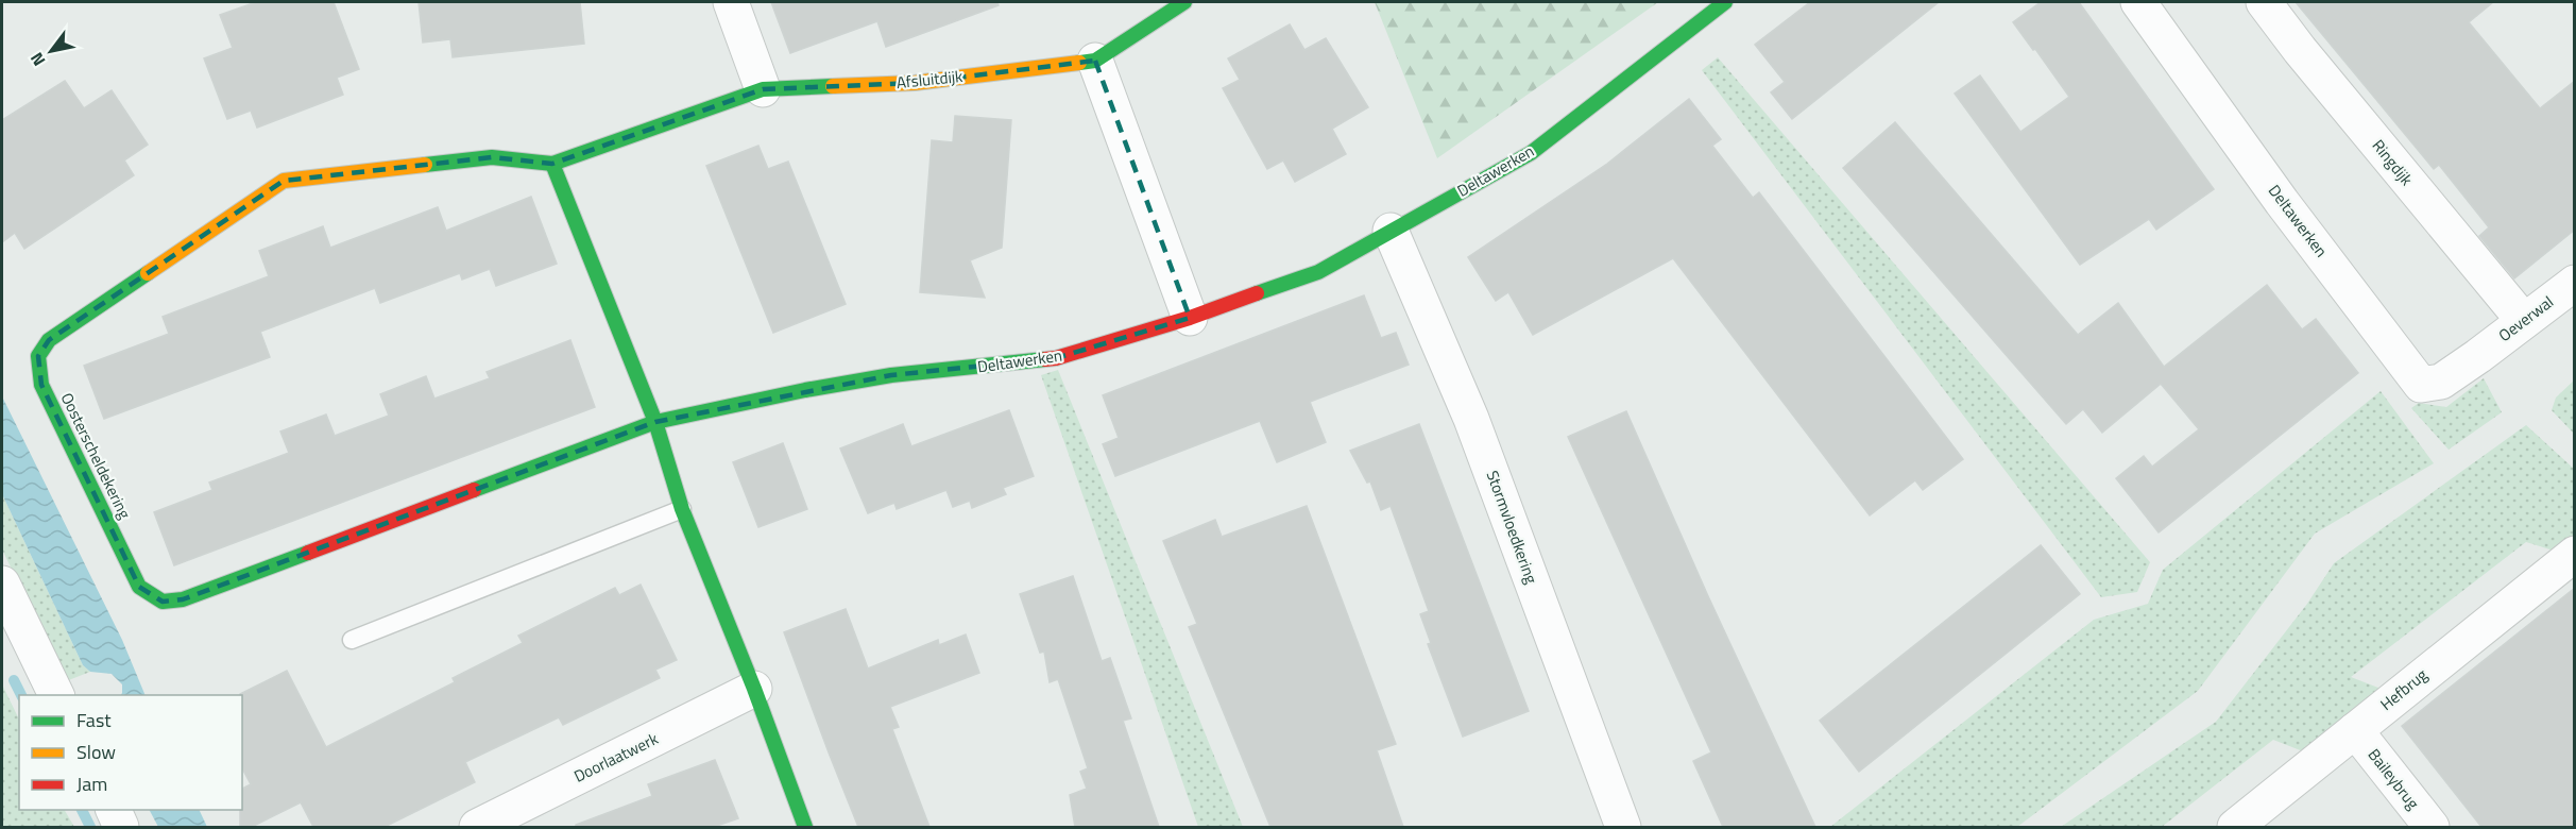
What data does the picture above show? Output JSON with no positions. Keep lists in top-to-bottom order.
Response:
{
  "streets": {
    "street": [
      "Afsluitdijk",
      "Ringdijk",
      "Deltawerken",
      "Oeverwal",
      "Oosterscheldekering",
      "Stormvloedkering",
      "Hefbrug",
      "Doorlaatwerk",
      "Baileybrug"
    ]
  },
  "crossings": [
    ["Afsluitdijk", "Oosterscheldekering"],
    ["Ringdijk", "Oeverwal"],
    ["Deltawerken", "Oeverwal"],
    ["Deltawerken", "Oosterscheldekering"],
    ["Deltawerken", "Stormvloedkering"],
    ["Hefbrug", "Baileybrug"]
  ],
  "legend": ["Fast", "Slow", "Jam"],
  "north": "bottom left"
}
